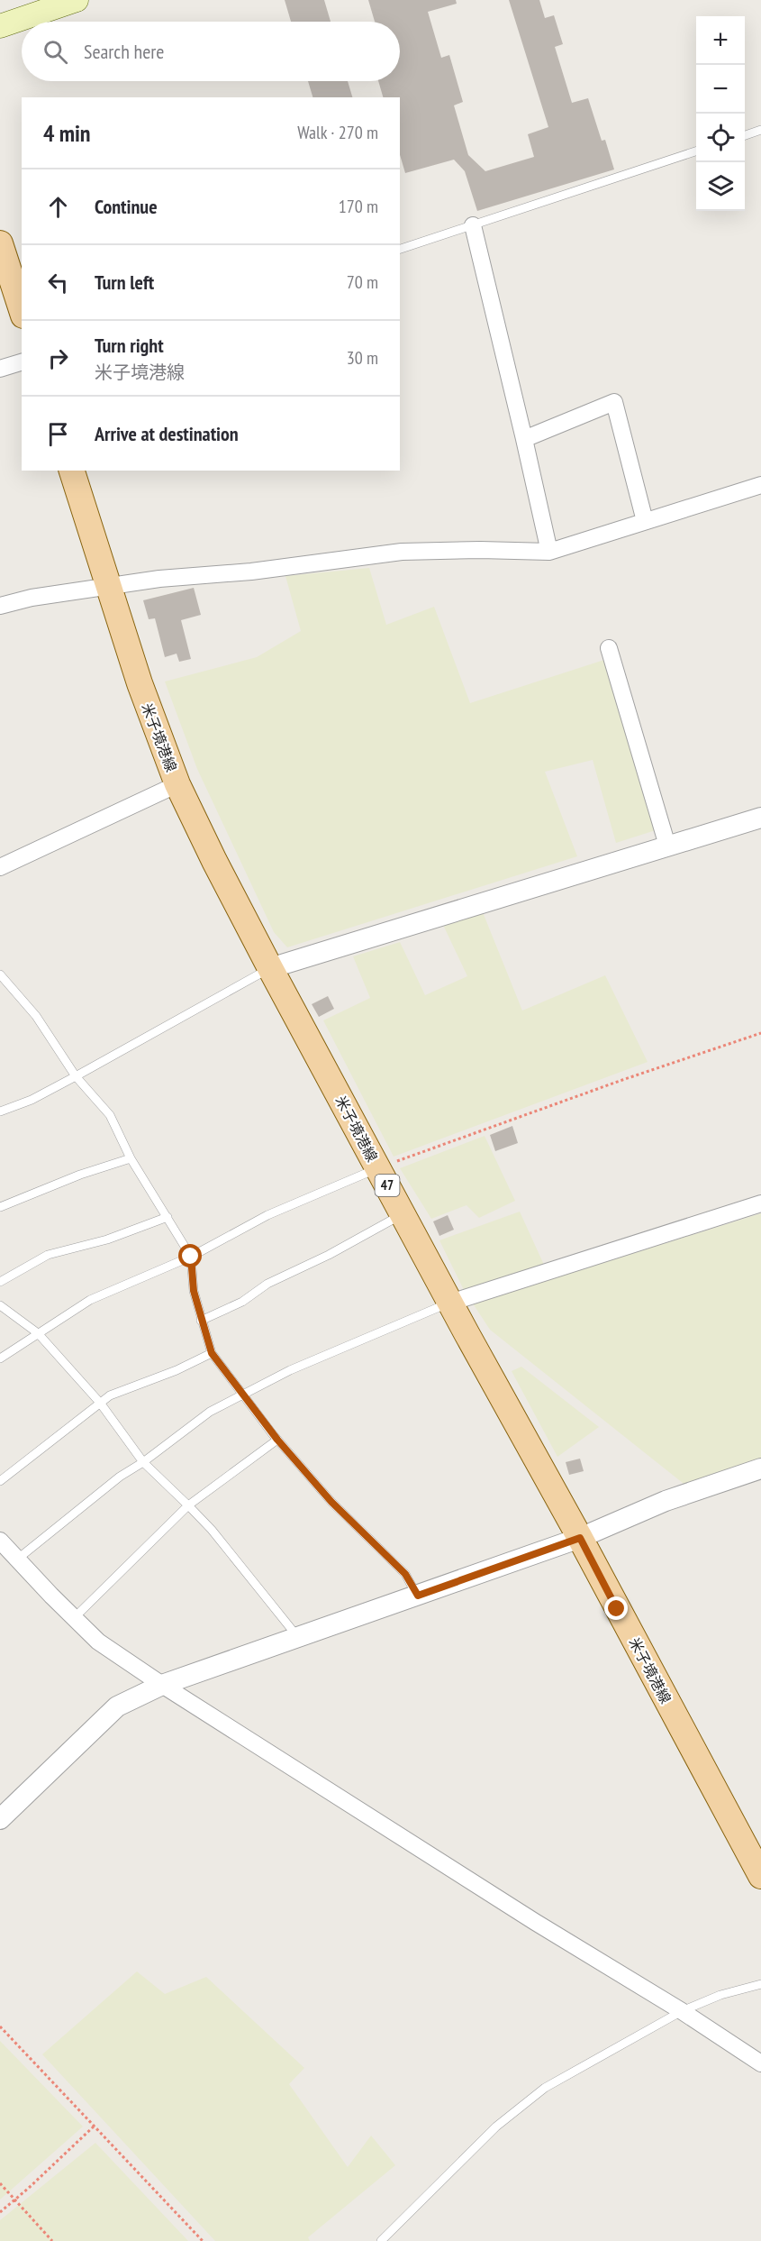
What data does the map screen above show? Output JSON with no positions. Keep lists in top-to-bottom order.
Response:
{
  "streets": {
    "main road": ["米子境港線", "47"]
  },
  "page": {
    "map_buttons": ["+", "−"],
    "search": "Search here",
    "heading": ["4 min", "Walk · 270 m"],
    "list": [
      ["Continue", "170 m"],
      ["Turn left", "70 m"],
      ["Turn right", "米子境港線", "30 m"],
      "Arrive at destination"
    ]
  }
}
